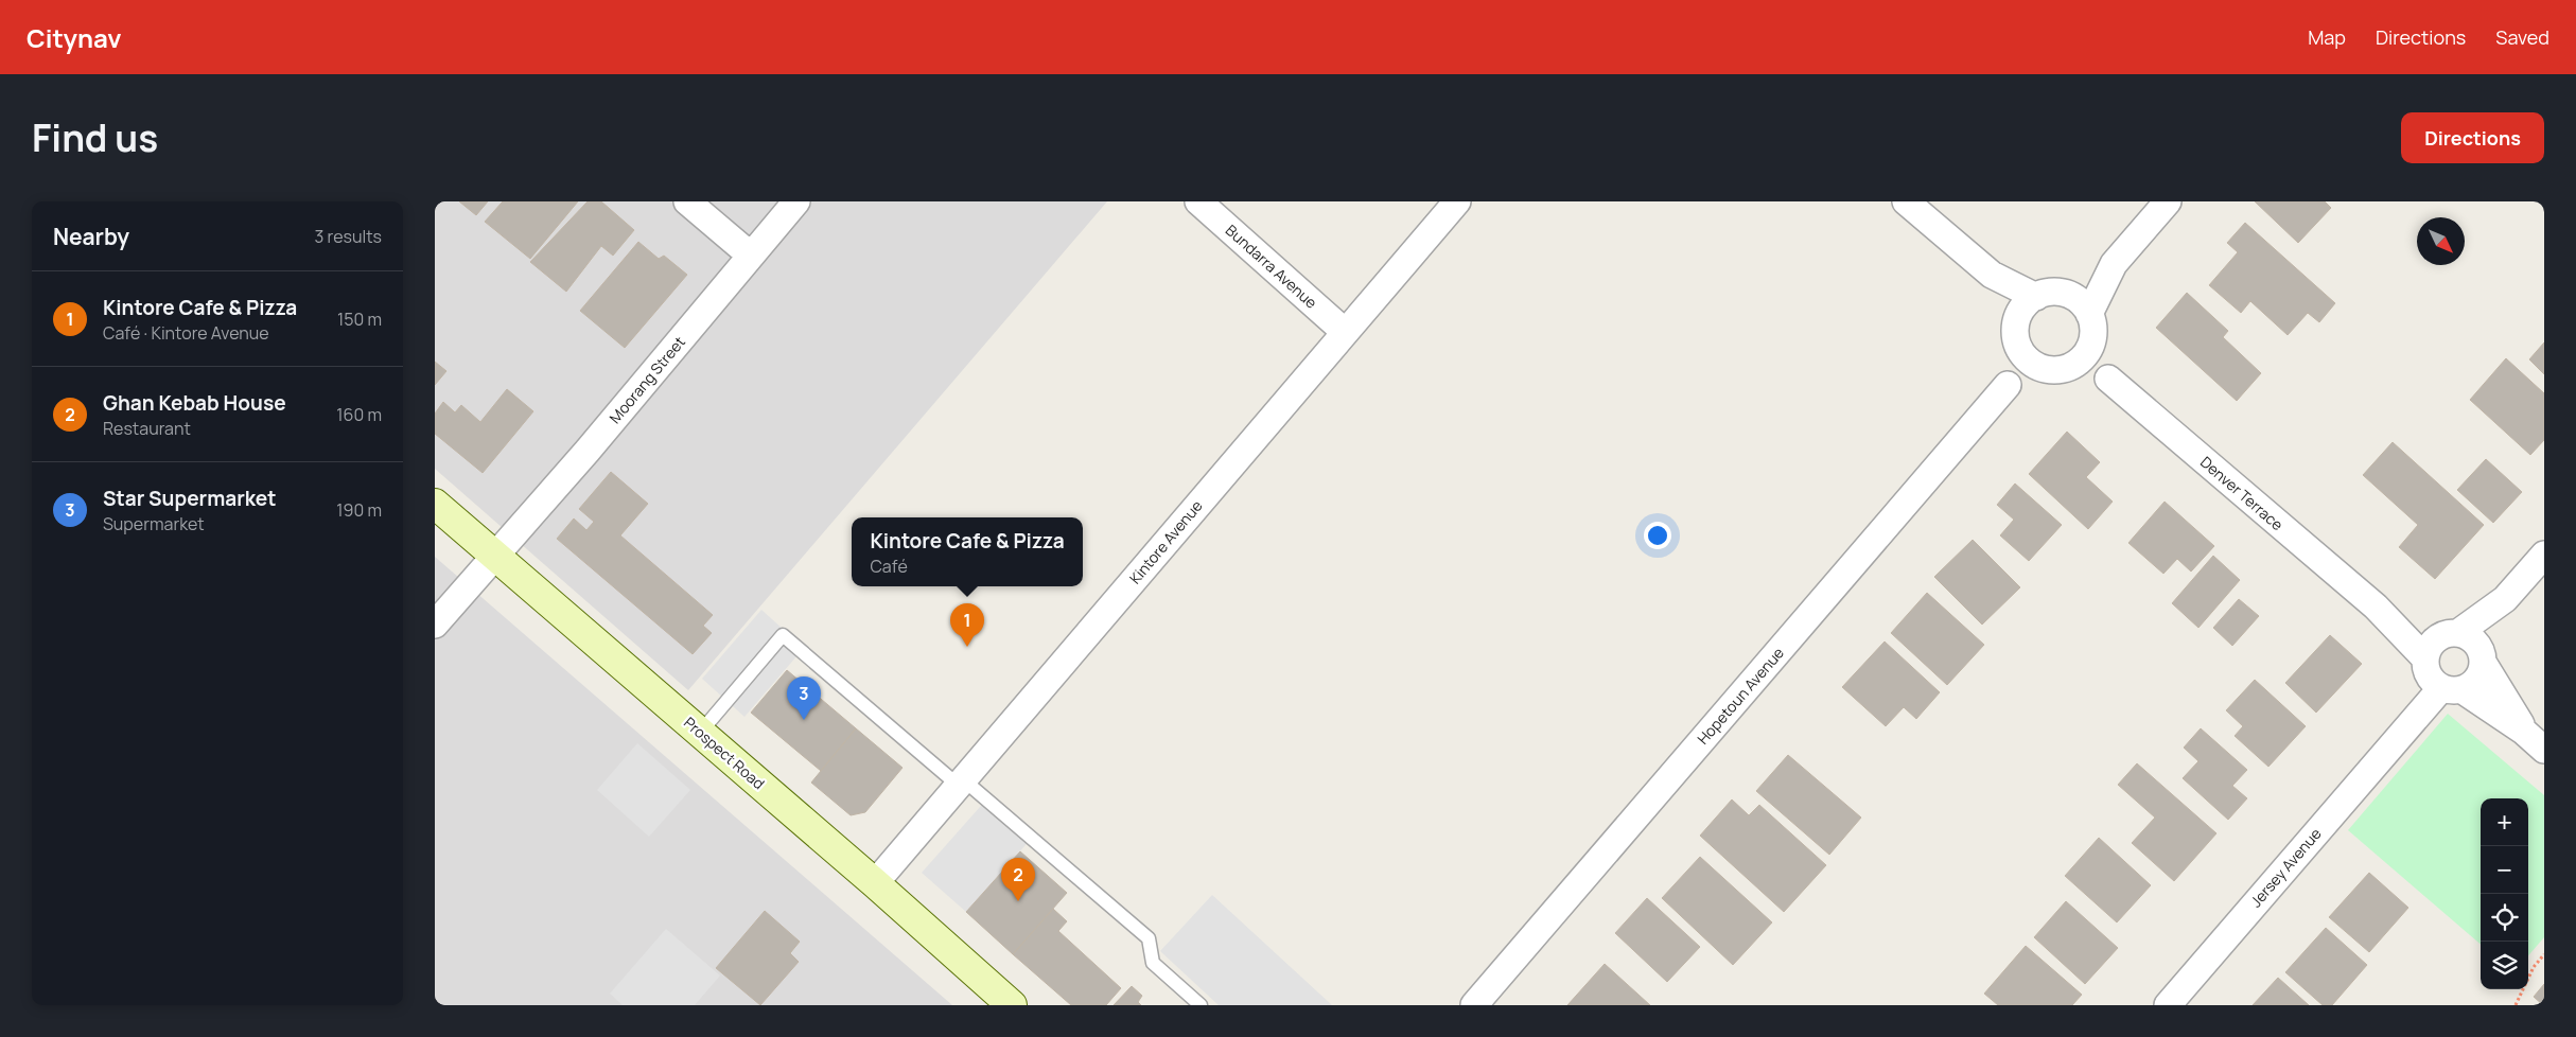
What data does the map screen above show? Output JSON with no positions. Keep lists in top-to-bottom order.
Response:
{
  "streets": {
    "main road": ["Prospect Road"],
    "street": [
      "Bundarra Avenue",
      "Moorang Street",
      "Denver Terrace",
      "Kintore Avenue",
      "Hopetoun Avenue",
      "Jersey Avenue"
    ]
  },
  "crossings": [
    ["Bundarra Avenue", "Kintore Avenue"],
    ["Moorang Street", "Prospect Road"],
    ["Denver Terrace", "Hopetoun Avenue"],
    ["Denver Terrace", "Jersey Avenue"],
    ["Kintore Avenue", "Prospect Road"]
  ],
  "north": "bottom right",
  "page": {
    "header": "Citynav",
    "nav": ["Map", "Directions", "Saved"],
    "title": "Find us",
    "buttons": "Directions",
    "heading": ["Nearby", "3 results"],
    "list": [
      {
        "mark": "1",
        "name": "Kintore Cafe & Pizza",
        "note": "Café · Kintore Avenue",
        "value": "150 m"
      },
      {
        "mark": "2",
        "name": "Ghan Kebab House",
        "note": "Restaurant",
        "value": "160 m"
      },
      {
        "mark": "3",
        "name": "Star Supermarket",
        "note": "Supermarket",
        "value": "190 m"
      }
    ],
    "popup": ["Kintore Cafe & Pizza", "Café"],
    "pins": ["1", "3", "2"],
    "map_buttons": ["+", "−"]
  }
}
